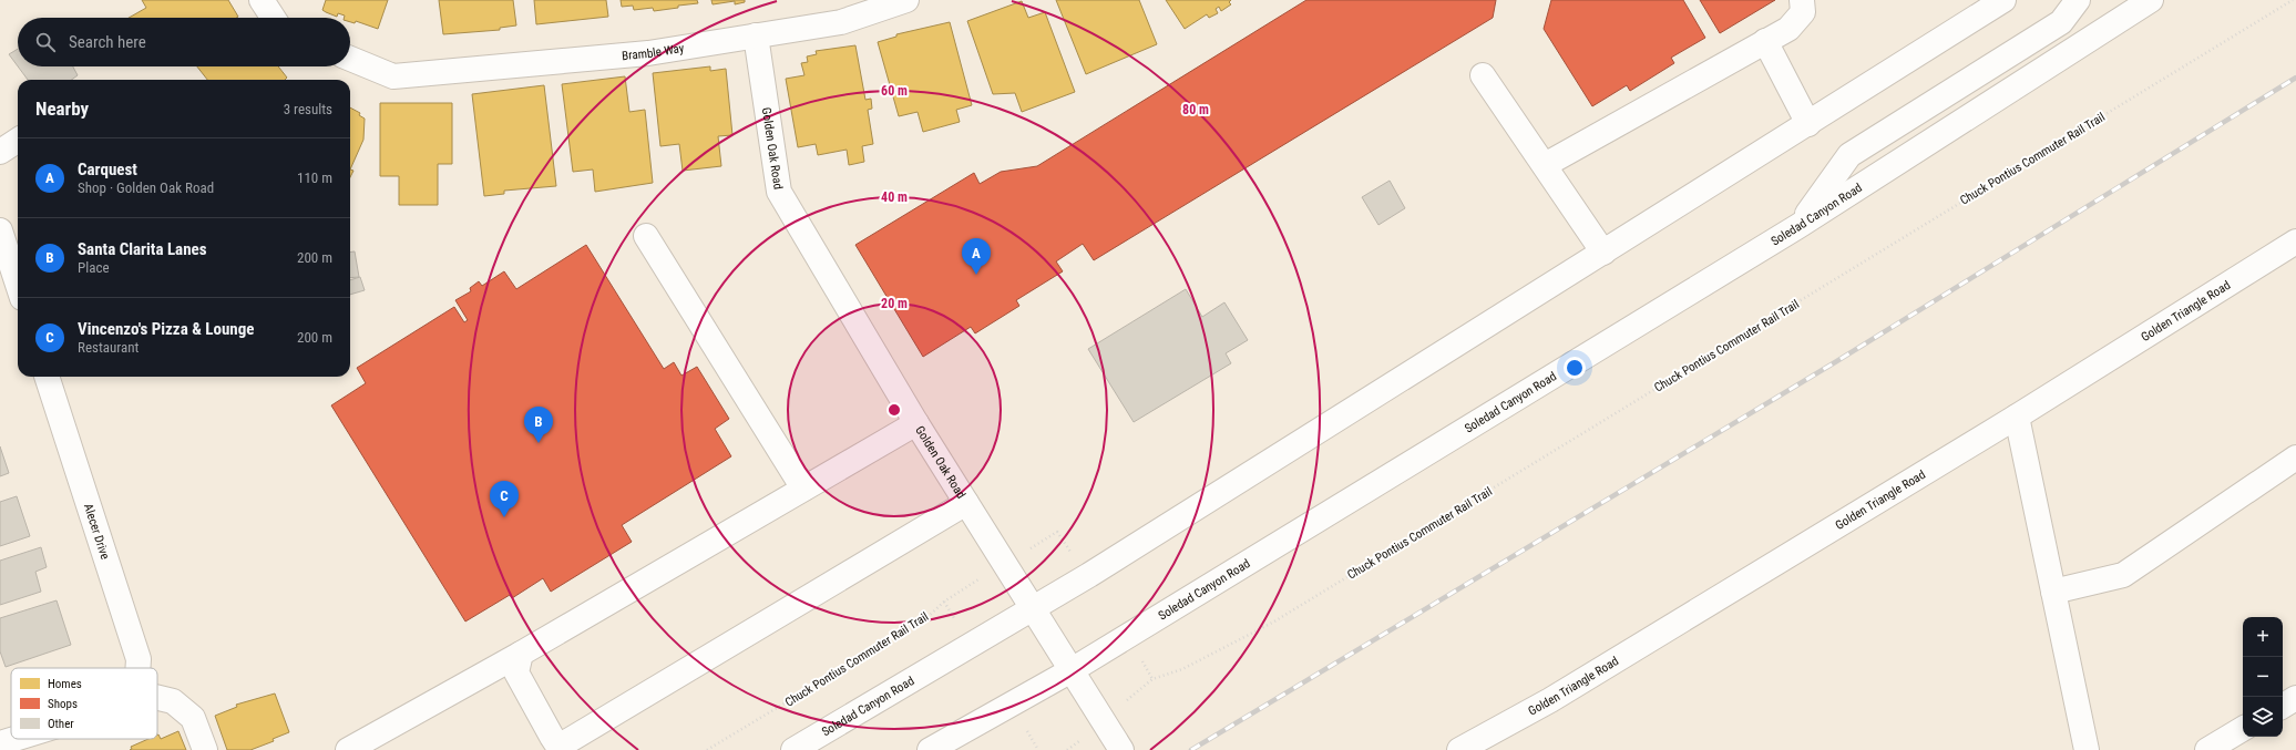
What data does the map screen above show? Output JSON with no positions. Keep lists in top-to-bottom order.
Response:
{
  "streets": {
    "main road": [
      "Bramble Way",
      "Golden Oak Road",
      "Soledad Canyon Road",
      "Golden Triangle Road",
      "Alecer Drive"
    ],
    "path": ["Chuck Pontius Commuter Rail Trail"]
  },
  "crossings": [
    ["Bramble Way", "Golden Oak Road"],
    ["Golden Oak Road", "Soledad Canyon Road"],
    ["Chuck Pontius Commuter Rail Trail", "Soledad Canyon Road"]
  ],
  "legend": ["Homes", "Shops", "Other"],
  "page": {
    "search": "Search here",
    "heading": ["Nearby", "3 results"],
    "list": [
      {
        "mark": "A",
        "name": "Carquest",
        "note": "Shop · Golden Oak Road",
        "value": "110 m"
      },
      {
        "mark": "B",
        "name": "Santa Clarita Lanes",
        "note": "Place",
        "value": "200 m"
      },
      {
        "mark": "C",
        "name": "Vincenzo's Pizza & Lounge",
        "note": "Restaurant",
        "value": "200 m"
      }
    ],
    "pins": ["A", "B", "C"],
    "map_buttons": ["+", "−"]
  },
  "rings": [
    "60 m",
    "80 m",
    "40 m",
    "20 m"
  ]
}
